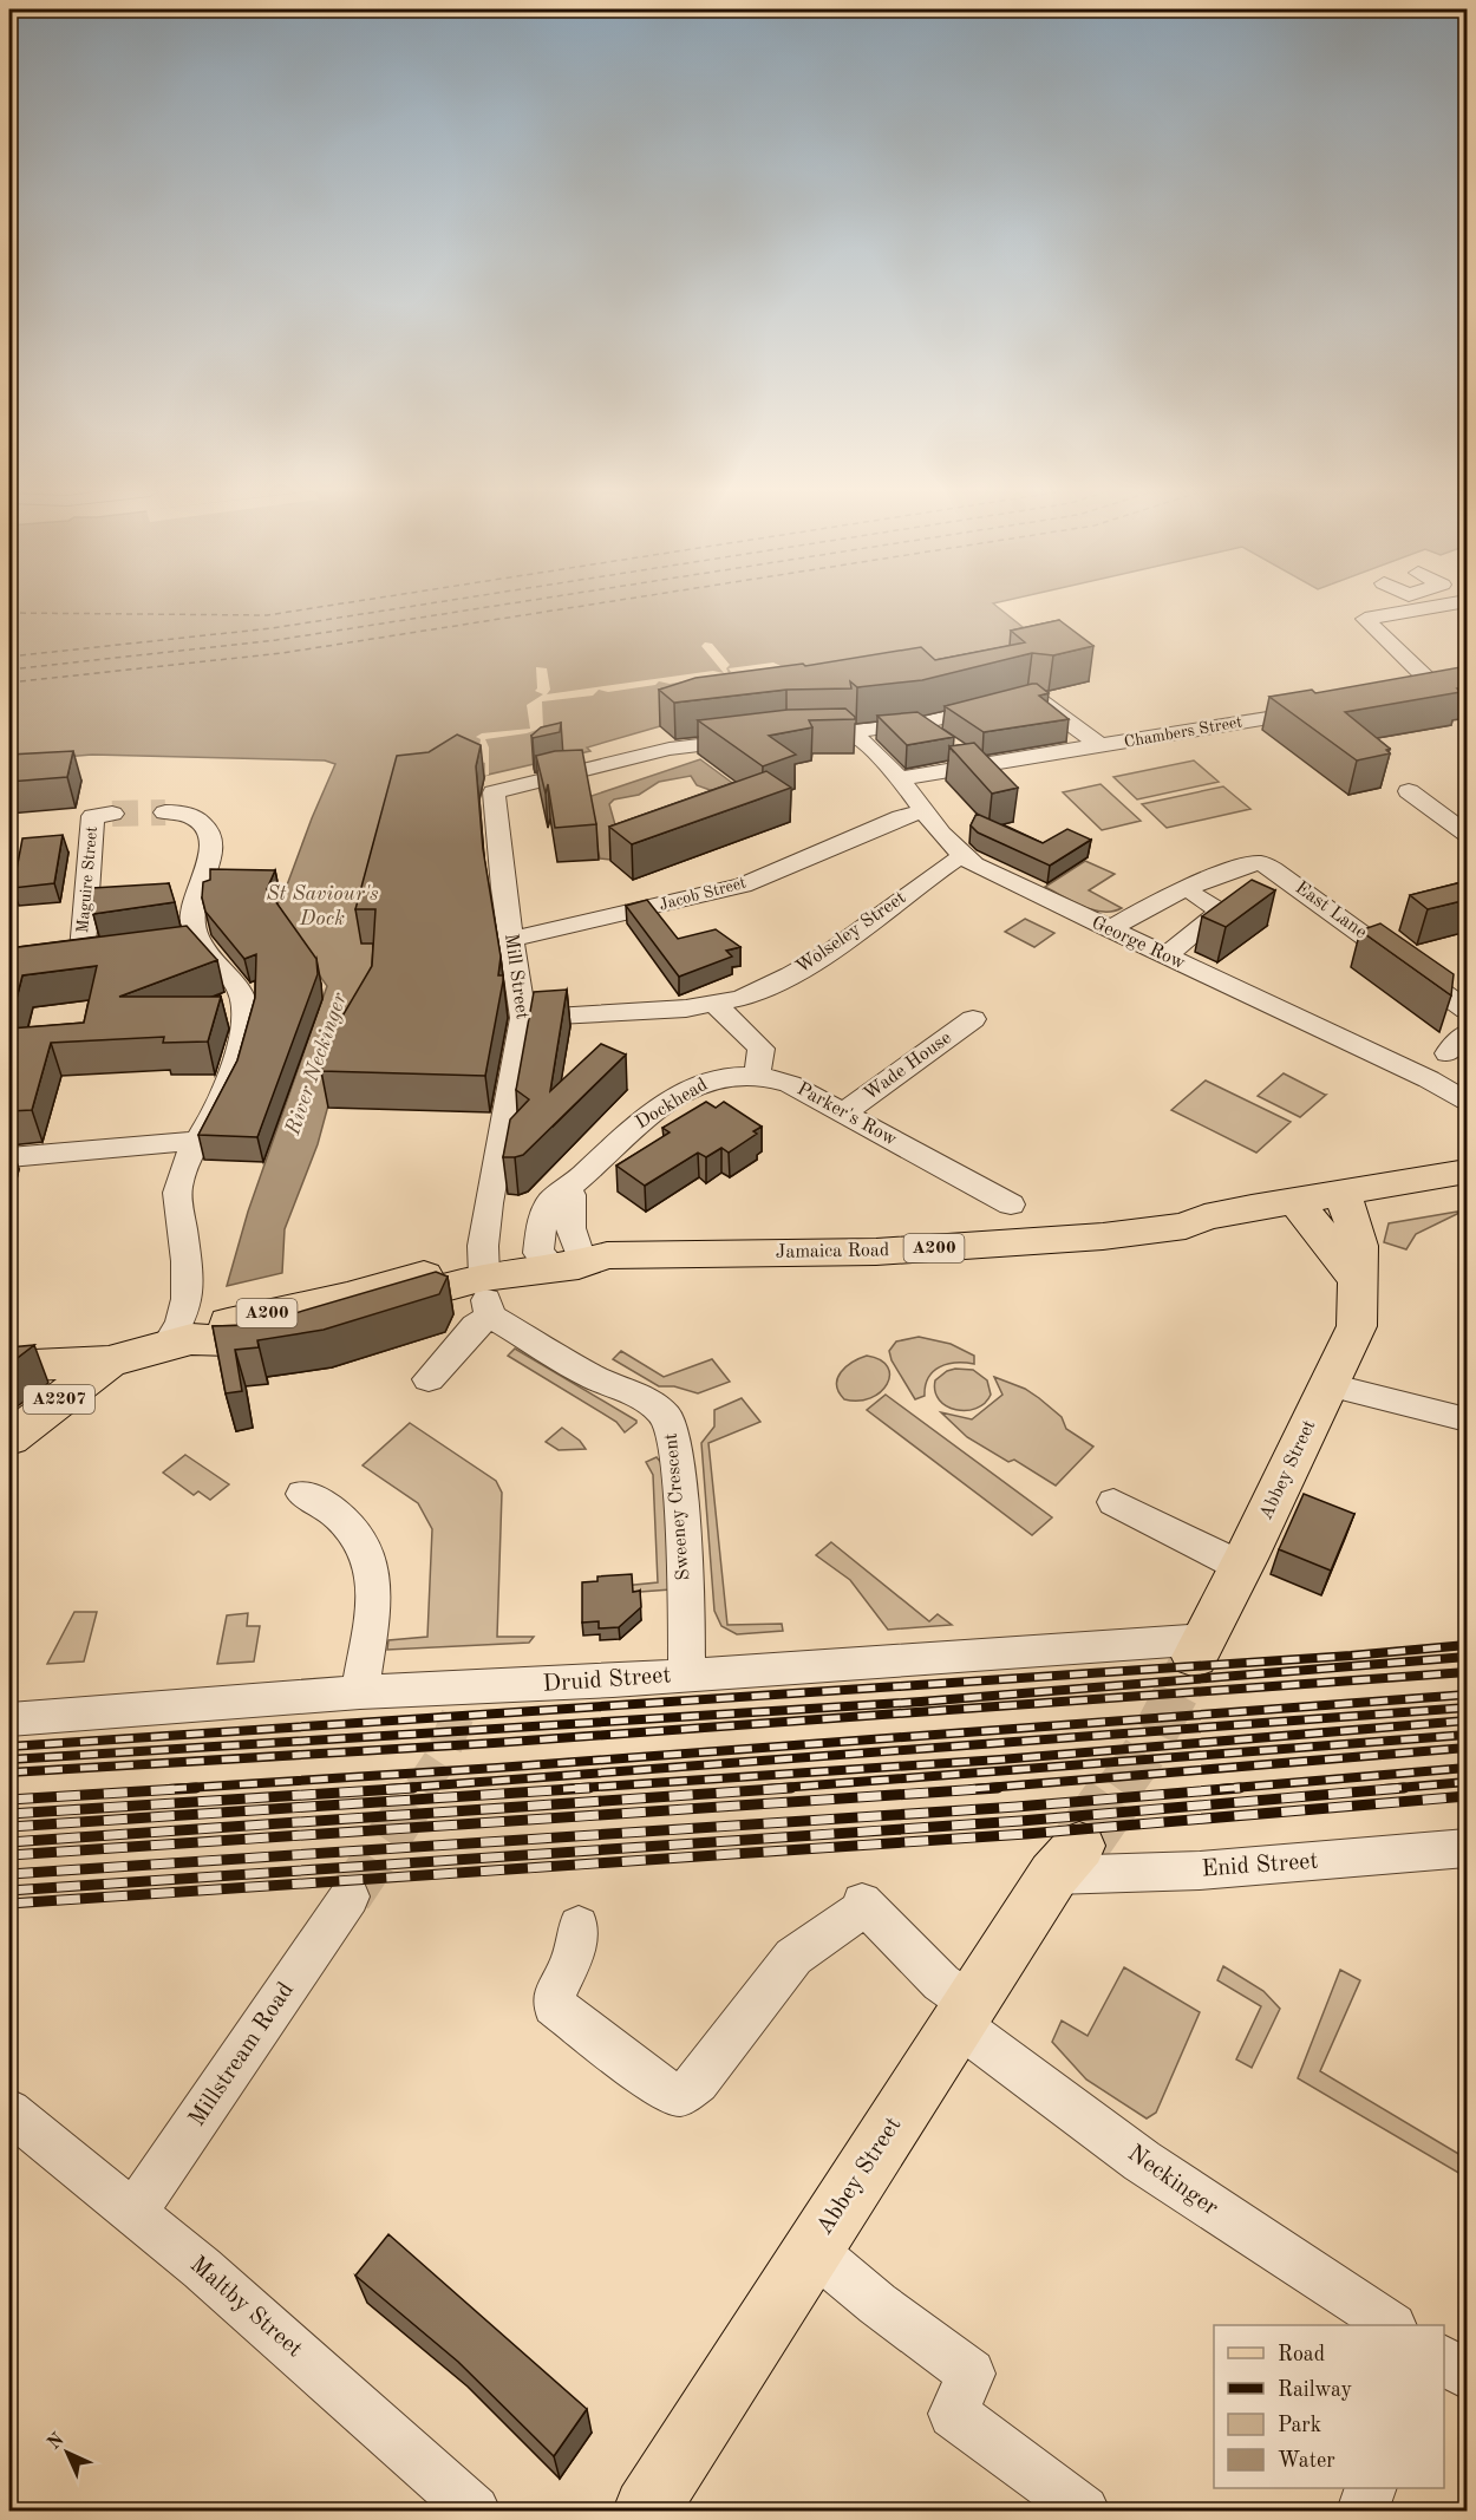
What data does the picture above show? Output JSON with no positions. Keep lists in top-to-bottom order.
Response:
{
  "streets": {
    "main road": [
      "A200",
      "Jamaica Road",
      "A2207",
      "Abbey Street"
    ],
    "street": [
      "Chambers Street",
      "Maguire Street",
      "Jacob Street",
      "East Lane",
      "Wolseley Street",
      "George Row",
      "Mill Street",
      "Wade House",
      "Dockhead",
      "Parker's Row",
      "Sweeney Crescent",
      "Druid Street",
      "Enid Street",
      "Millstream Road",
      "Neckinger",
      "Maltby Street"
    ]
  },
  "crossings": [
    ["Chambers Street", "George Row"],
    ["Jacob Street", "George Row"],
    ["Jacob Street", "Mill Street"],
    ["East Lane", "George Row"],
    ["Wolseley Street", "George Row"],
    ["Wolseley Street", "Mill Street"],
    ["Mill Street", "Jamaica Road"],
    ["Mill Street", "Sweeney Crescent"],
    ["Wade House", "Parker's Row"],
    ["Dockhead", "Parker's Row"],
    ["Dockhead", "Jamaica Road"],
    ["A200", "Jamaica Road"],
    ["A200", "A2207"],
    ["Jamaica Road", "Abbey Street"],
    ["Jamaica Road", "Sweeney Crescent"],
    ["Abbey Street", "Druid Street"],
    ["Abbey Street", "Enid Street"],
    ["Abbey Street", "Neckinger"],
    ["Sweeney Crescent", "Druid Street"],
    ["Millstream Road", "Maltby Street"]
  ],
  "water": ["St Saviour's Dock", "River Neckinger"],
  "legend": [
    "Road",
    "Railway",
    "Park",
    "Water"
  ],
  "north": "top left"
}
